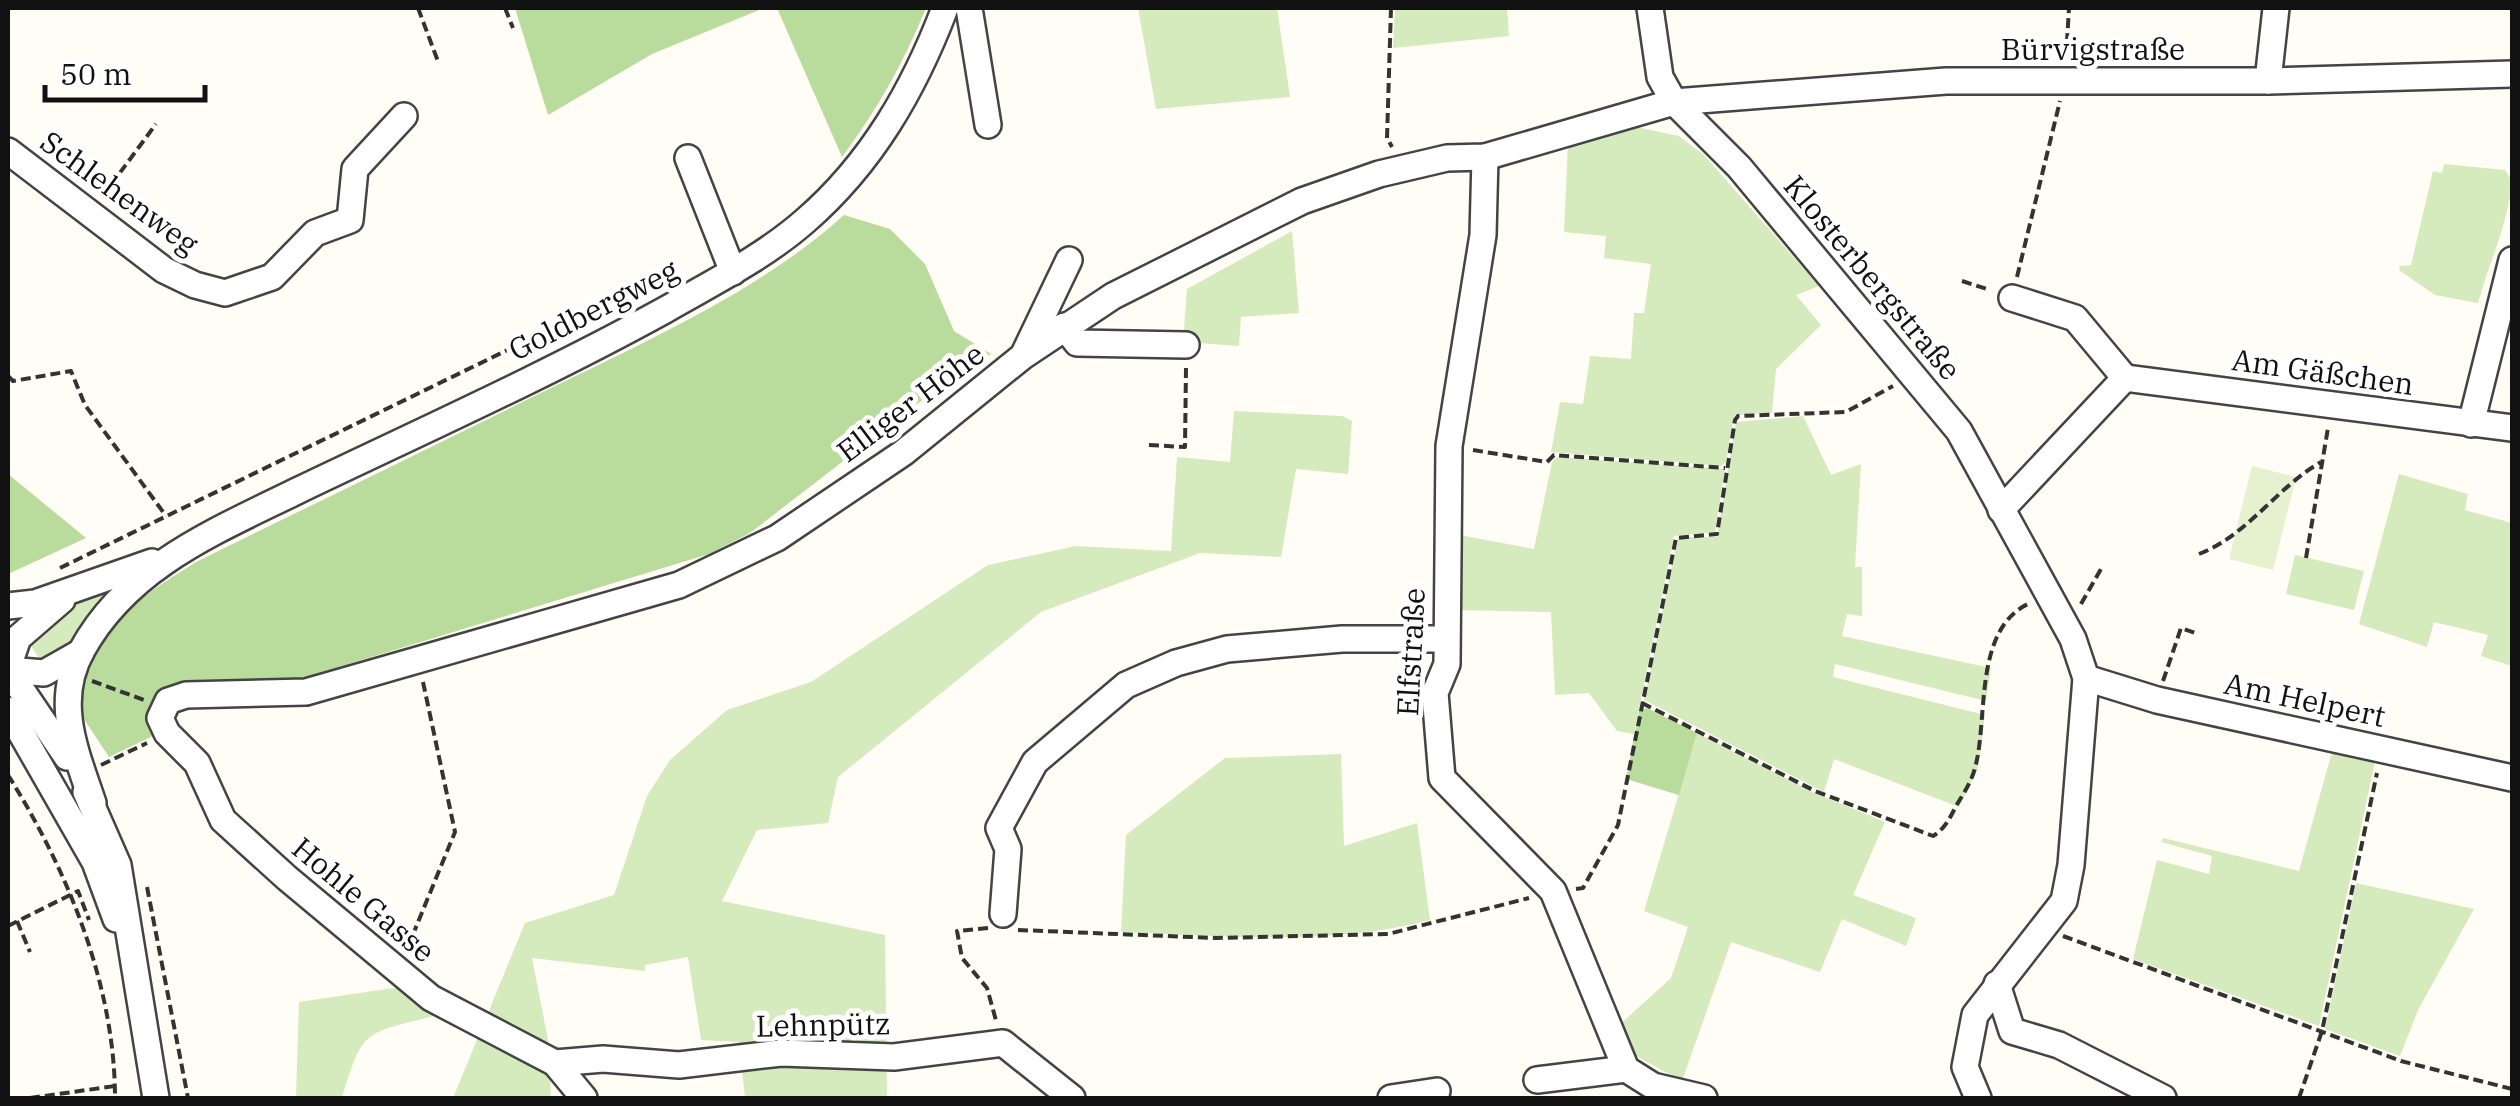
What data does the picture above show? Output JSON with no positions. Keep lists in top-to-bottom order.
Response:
{
  "streets": {
    "street": [
      "Bürvigstraße",
      "Schlehenweg",
      "Klosterbergstraße",
      "Goldbergweg",
      "Am Gäßchen",
      "Elliger Höhe",
      "Elfstraße",
      "Am Helpert",
      "Hohle Gasse",
      "Lehnpütz"
    ]
  },
  "crossings": [
    ["Bürvigstraße", "Klosterbergstraße"],
    ["Bürvigstraße", "Elliger Höhe"],
    ["Klosterbergstraße", "Elliger Höhe"],
    ["Klosterbergstraße", "Am Helpert"],
    ["Elliger Höhe", "Elfstraße"],
    ["Elliger Höhe", "Hohle Gasse"],
    ["Hohle Gasse", "Lehnpütz"]
  ],
  "scale_bar": "50 m"
}
